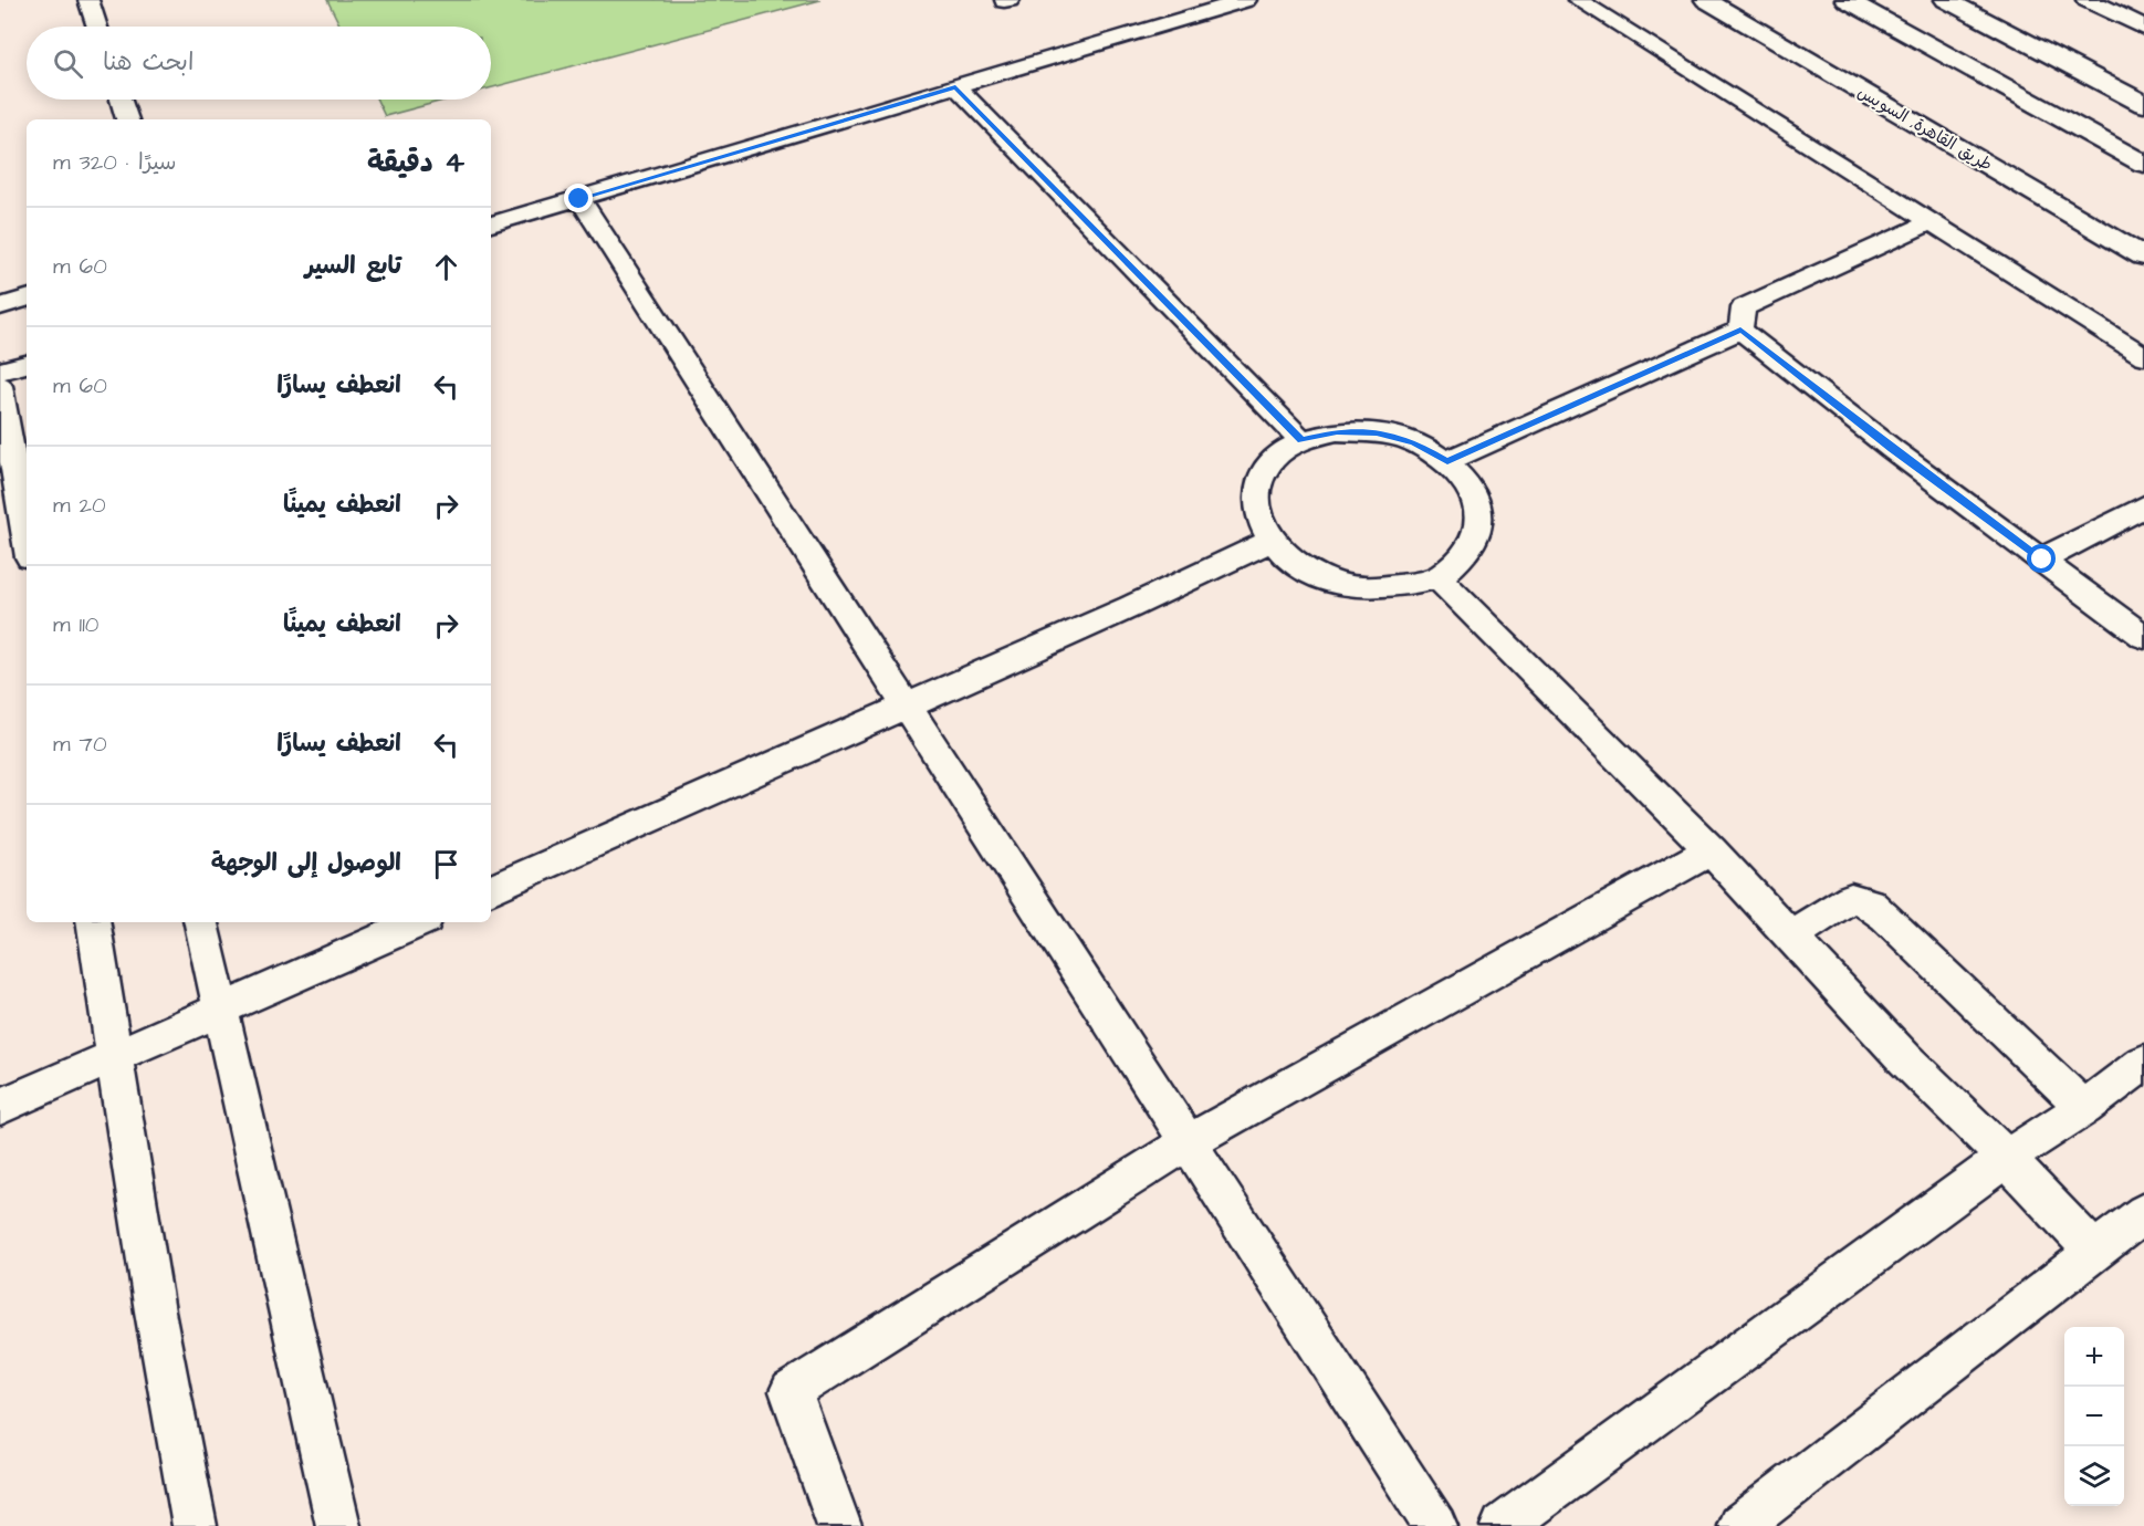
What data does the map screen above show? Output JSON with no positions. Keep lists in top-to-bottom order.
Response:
{
  "streets": {
    "main road": ["طريق القاهرة, السويس"]
  },
  "page": {
    "search": "ابحث هنا",
    "heading": ["4 دقيقة", "سيرًا · 320 m"],
    "list": [
      ["تابع السير", "60 m"],
      ["انعطف يسارًا", "60 m"],
      ["انعطف يمينًا", "20 m"],
      ["انعطف يمينًا", "110 m"],
      ["انعطف يسارًا", "70 m"],
      "الوصول إلى الوجهة"
    ],
    "map_buttons": ["+", "−"]
  }
}
